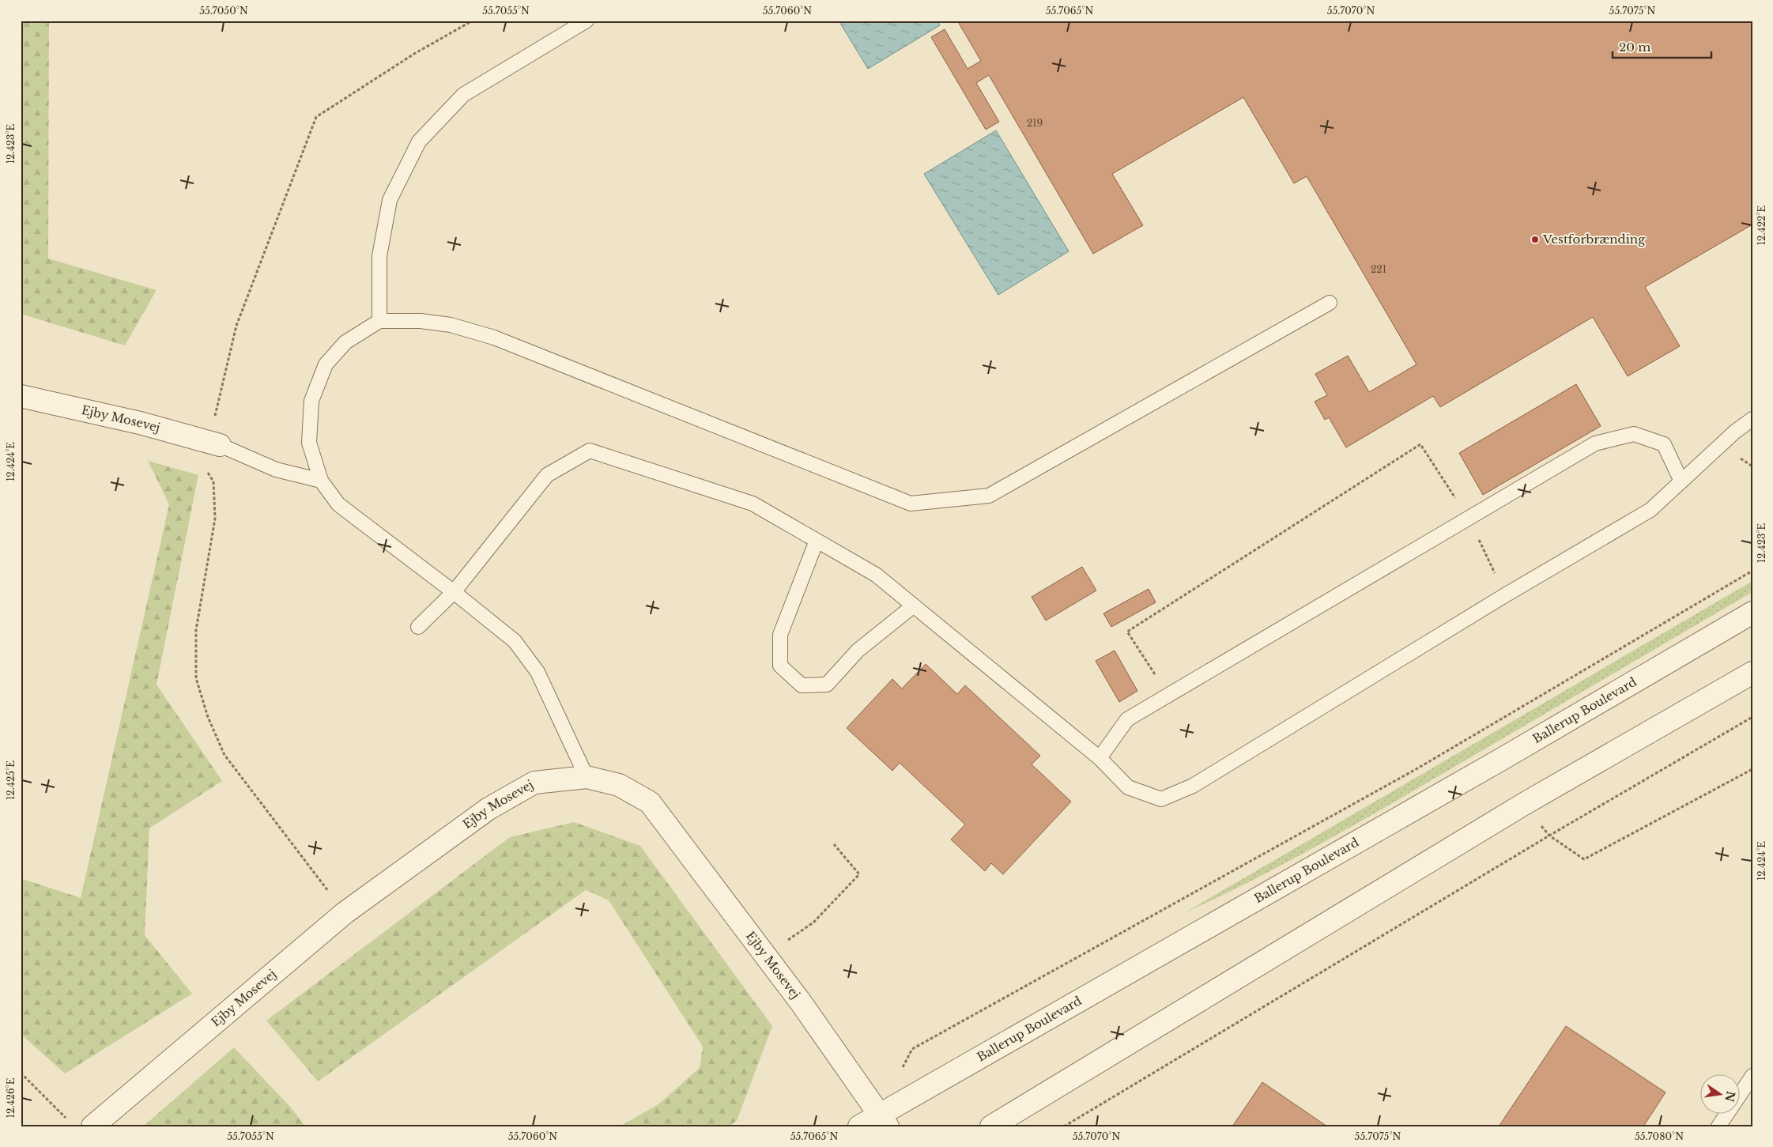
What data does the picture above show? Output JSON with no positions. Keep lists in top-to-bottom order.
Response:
{
  "streets": {
    "street": ["Ejby Mosevej", "Ballerup Boulevard"]
  },
  "crossings": [
    ["Ejby Mosevej", "Ballerup Boulevard"]
  ],
  "places": ["Vestforbrænding"],
  "house_numbers": ["219", "221"],
  "scale_bar": "20 m",
  "north": "right",
  "coordinates": [
    "55.7050°N",
    "55.7055°N",
    "55.7060°N",
    "55.7065°N",
    "55.7070°N",
    "55.7075°N",
    "12.423°E",
    "12.422°E",
    "12.424°E",
    "12.425°E",
    "12.426°E",
    "55.7080°N"
  ]
}
